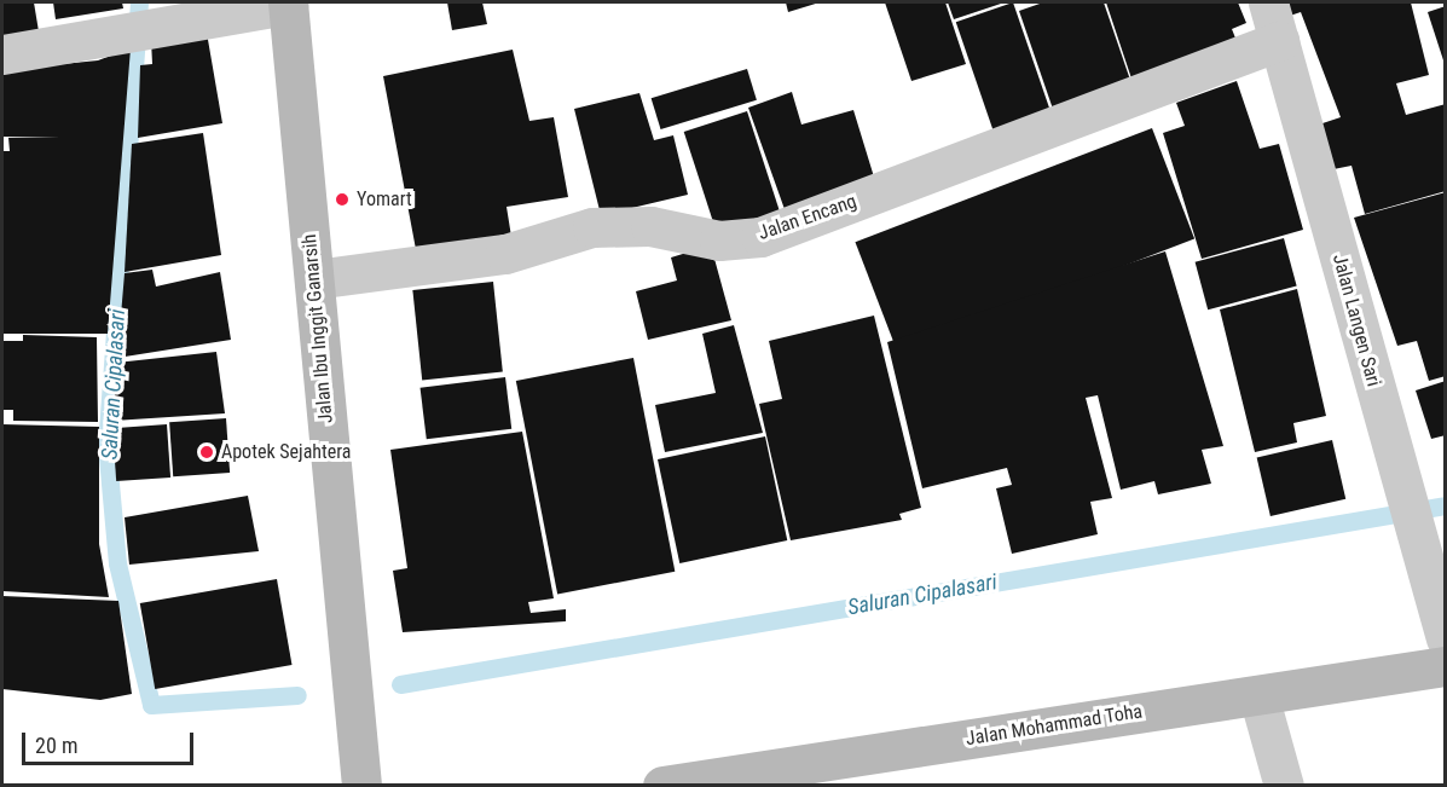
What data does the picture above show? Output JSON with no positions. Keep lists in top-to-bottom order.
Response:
{
  "streets": {
    "main road": ["Jalan Ibu Inggit Ganarsih", "Jalan Mohammad Toha"],
    "street": ["Jalan Encang", "Jalan Langen Sari"]
  },
  "crossings": [
    ["Jalan Encang", "Jalan Langen Sari"],
    ["Jalan Encang", "Jalan Ibu Inggit Ganarsih"]
  ],
  "water": ["Saluran Cipalasari"],
  "places": ["Yomart", "Apotek Sejahtera"],
  "scale_bar": "20 m"
}
